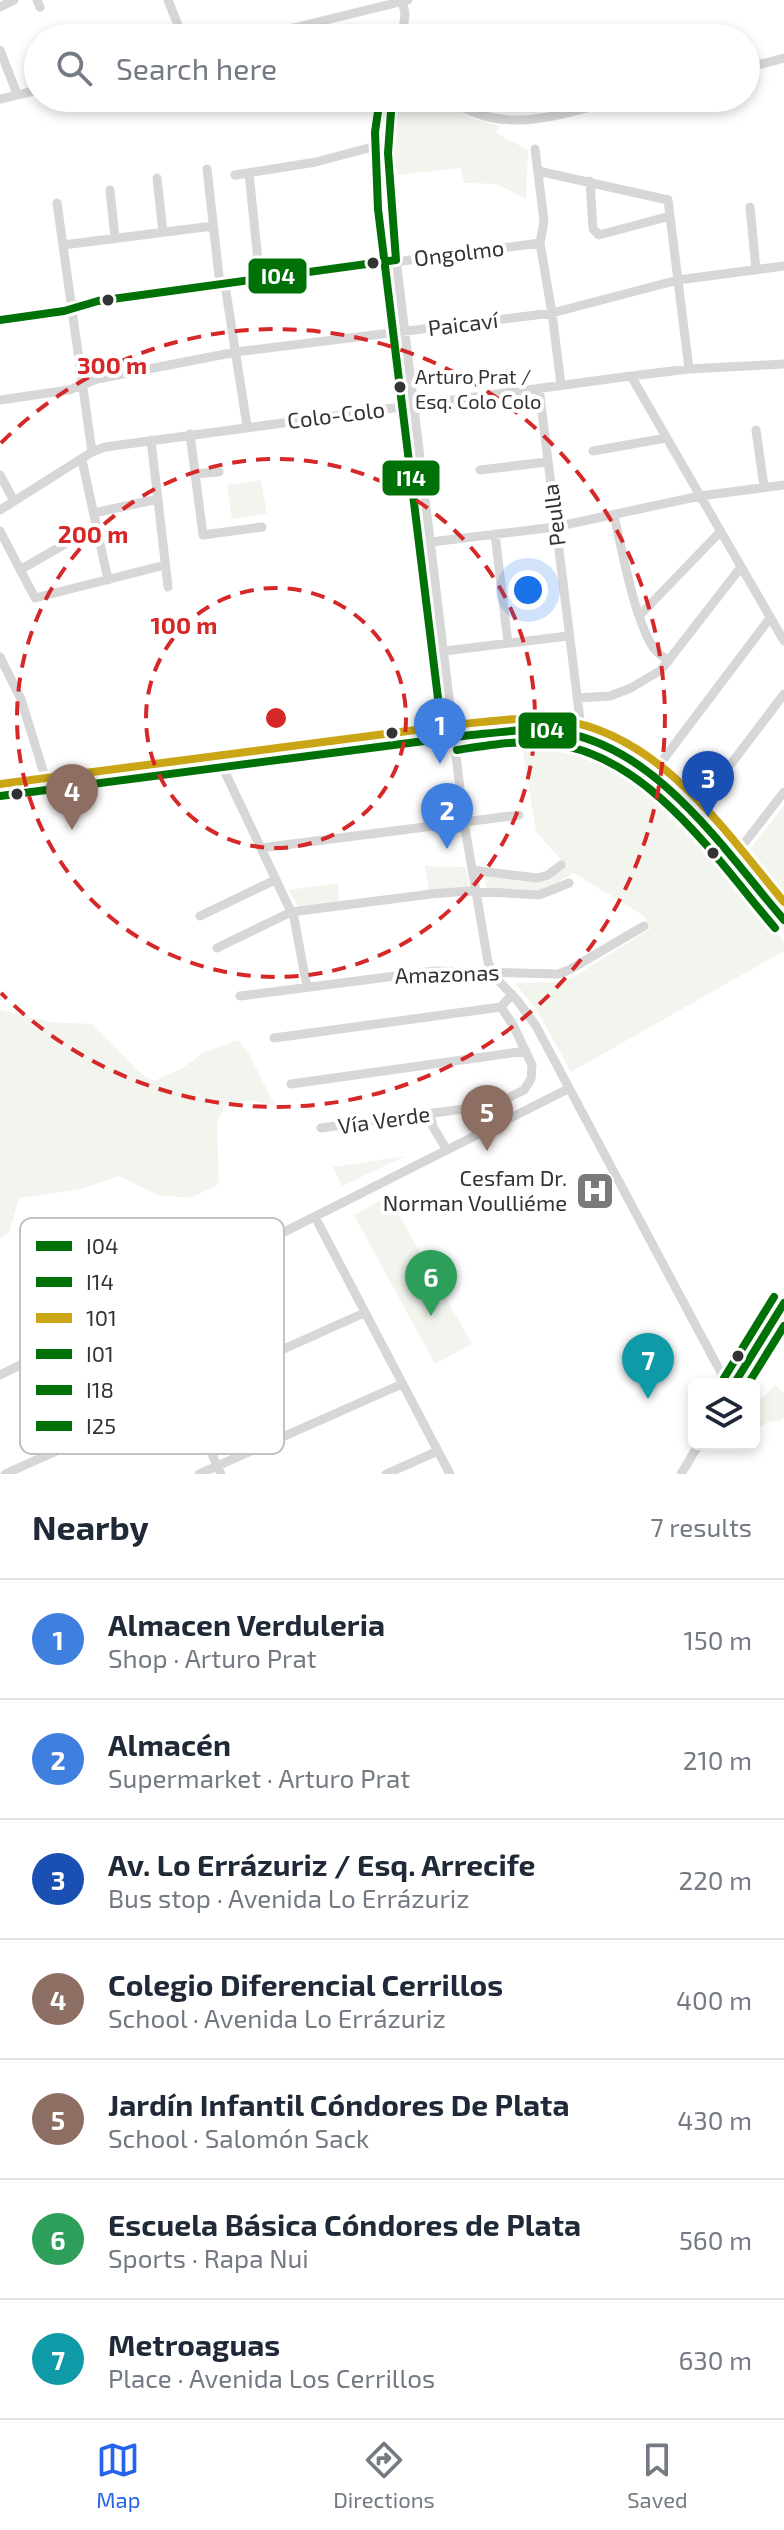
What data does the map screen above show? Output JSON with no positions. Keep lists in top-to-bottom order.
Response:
{
  "streets": {
    "street": [
      "Ongolmo",
      "Paicaví",
      "Colo-Colo",
      "Peulla",
      "Amazonas",
      "Vía Verde"
    ]
  },
  "crossings": [
    ["Colo-Colo", "Peulla"]
  ],
  "places": {
    "other": ["Arturo Prat / Esq. Colo Colo"],
    "hospital": ["Cesfam Dr. Norman Voulliéme"]
  },
  "lines": [
    "transit line I04",
    "transit line I14",
    "transit line 101",
    "transit line I25",
    "transit line I01",
    "transit line I18"
  ],
  "legend": [
    "I04",
    "I14",
    "101",
    "I01",
    "I18",
    "I25"
  ],
  "page": {
    "search": "Search here",
    "pins": [
      "1",
      "3",
      "4",
      "2",
      "5",
      "6",
      "7"
    ],
    "heading": ["Nearby", "7 results"],
    "list": [
      {
        "mark": "1",
        "name": "Almacen Verduleria",
        "note": "Shop · Arturo Prat",
        "value": "150 m"
      },
      {
        "mark": "2",
        "name": "Almacén",
        "note": "Supermarket · Arturo Prat",
        "value": "210 m"
      },
      {
        "mark": "3",
        "name": "Av. Lo Errázuriz / Esq. Arrecife",
        "note": "Bus stop · Avenida Lo Errázuriz",
        "value": "220 m"
      },
      {
        "mark": "4",
        "name": "Colegio Diferencial Cerrillos",
        "note": "School · Avenida Lo Errázuriz",
        "value": "400 m"
      },
      {
        "mark": "5",
        "name": "Jardín Infantil Cóndores De Plata",
        "note": "School · Salomón Sack",
        "value": "430 m"
      },
      {
        "mark": "6",
        "name": "Escuela Básica Cóndores de Plata",
        "note": "Sports · Rapa Nui",
        "value": "560 m"
      },
      {
        "mark": "7",
        "name": "Metroaguas",
        "note": "Place · Avenida Los Cerrillos",
        "value": "630 m"
      }
    ],
    "nav": ["Map", "Directions", "Saved"]
  },
  "rings": ["300 m", "200 m", "100 m"]
}
